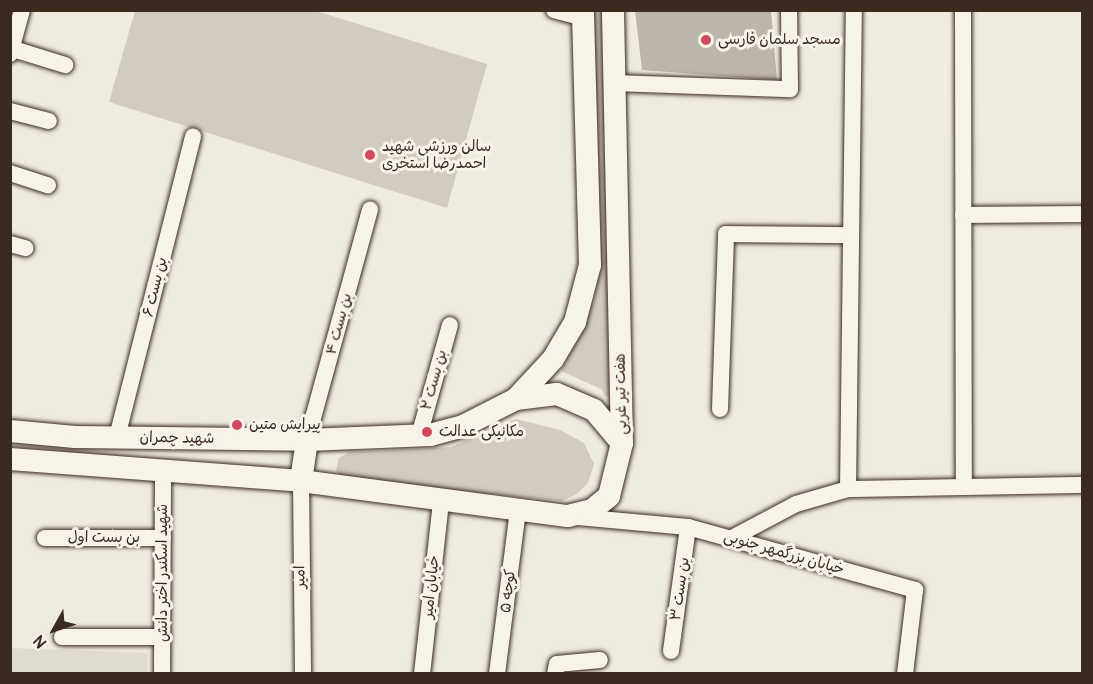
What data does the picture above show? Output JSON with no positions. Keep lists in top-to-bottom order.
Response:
{
  "streets": {
    "main road": ["هفت تیر غربی", "شهید چمران"],
    "street": [
      "بن بست ۶",
      "بن بست ۴",
      "بن بست ۲",
      "بن بست اول",
      "خیابان بزرگمهر جنوبی",
      "شهید اسکندر اختر دانش",
      "امیر",
      "خیابان امیر",
      "بن بست ۳",
      "کوچه ۵"
    ]
  },
  "crossings": [
    ["بن بست ۶", "شهید چمران"],
    ["بن بست ۴", "شهید چمران"],
    ["بن بست ۲", "شهید چمران"],
    ["هفت تیر غربی", "خیابان بزرگمهر جنوبی"],
    ["هفت تیر غربی", "امیر"],
    ["هفت تیر غربی", "خیابان امیر"],
    ["هفت تیر غربی", "کوچه ۵"],
    ["بن بست اول", "شهید اسکندر اختر دانش"],
    ["خیابان بزرگمهر جنوبی", "بن بست ۳"]
  ],
  "places": [
    "مسجد سلمان فارسی",
    "سالن ورزشی شهید احمدرضا استخری",
    "پیرایش متین",
    "مکانیکی عدالت"
  ],
  "north": "bottom left"
}
